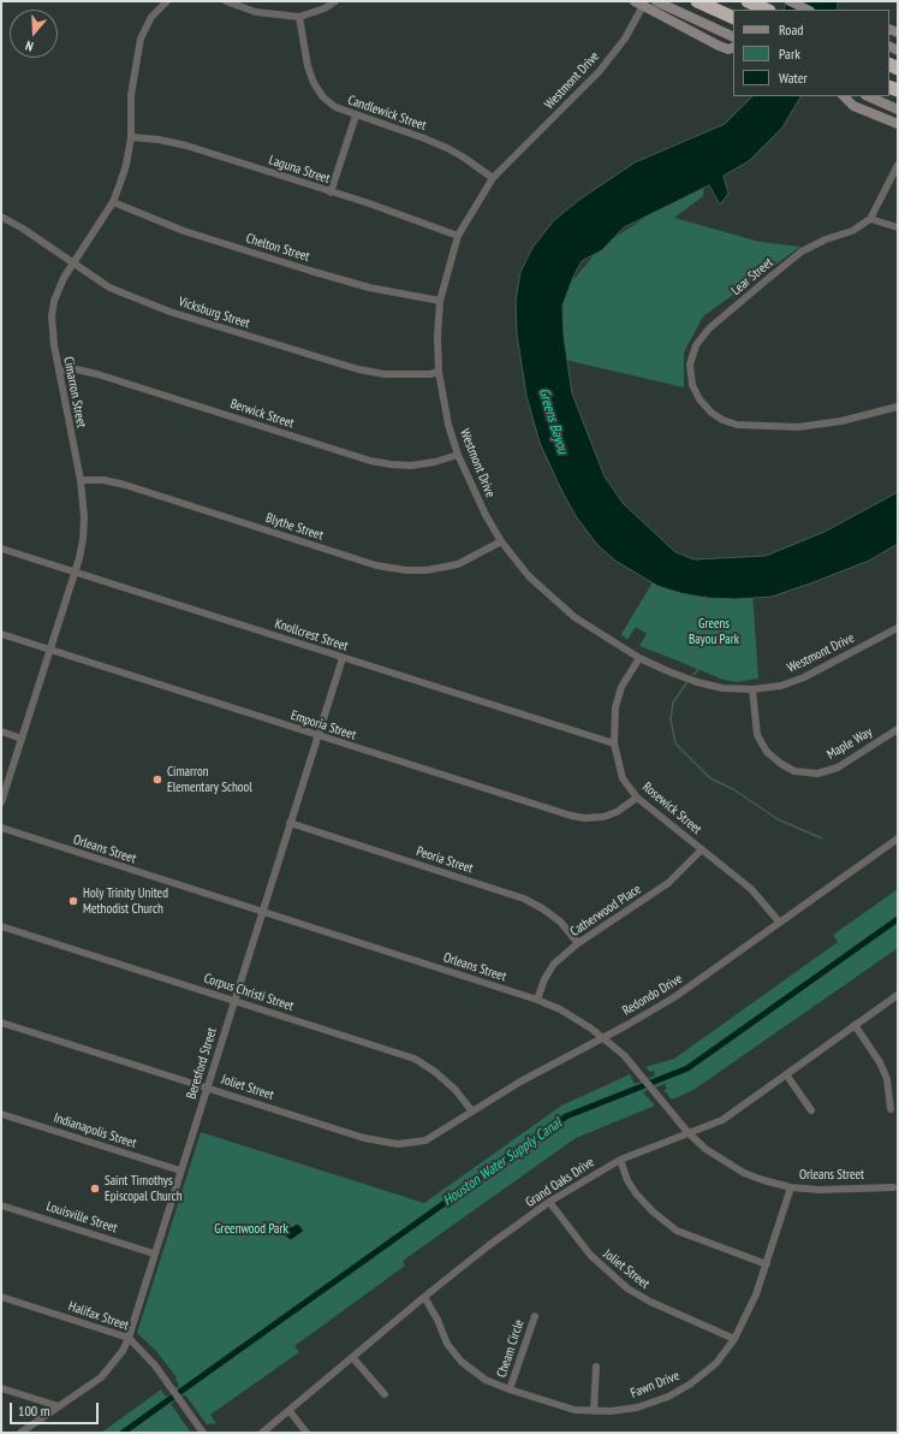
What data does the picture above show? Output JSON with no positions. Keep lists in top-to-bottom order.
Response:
{
  "streets": {
    "street": [
      "Westmont Drive",
      "Candlewick Street",
      "Laguna Street",
      "Chelton Street",
      "Lear Street",
      "Vicksburg Street",
      "Cimarron Street",
      "Berwick Street",
      "Blythe Street",
      "Knollcrest Street",
      "Emporia Street",
      "Maple Way",
      "Rosewick Street",
      "Orleans Street",
      "Peoria Street",
      "Catherwood Place",
      "Corpus Christi Street",
      "Redondo Drive",
      "Beresford Street",
      "Joliet Street",
      "Indianapolis Street",
      "Grand Oaks Drive",
      "Louisville Street",
      "Halifax Street",
      "Cheam Circle",
      "Fawn Drive"
    ]
  },
  "crossings": [
    ["Westmont Drive", "Candlewick Street"],
    ["Westmont Drive", "Laguna Street"],
    ["Westmont Drive", "Chelton Street"],
    ["Westmont Drive", "Vicksburg Street"],
    ["Westmont Drive", "Berwick Street"],
    ["Westmont Drive", "Blythe Street"],
    ["Westmont Drive", "Maple Way"],
    ["Westmont Drive", "Rosewick Street"],
    ["Laguna Street", "Cimarron Street"],
    ["Chelton Street", "Cimarron Street"],
    ["Vicksburg Street", "Cimarron Street"],
    ["Cimarron Street", "Berwick Street"],
    ["Cimarron Street", "Blythe Street"],
    ["Cimarron Street", "Knollcrest Street"],
    ["Cimarron Street", "Emporia Street"],
    ["Knollcrest Street", "Rosewick Street"],
    ["Knollcrest Street", "Beresford Street"],
    ["Emporia Street", "Rosewick Street"],
    ["Emporia Street", "Beresford Street"],
    ["Rosewick Street", "Catherwood Place"],
    ["Rosewick Street", "Redondo Drive"],
    ["Orleans Street", "Catherwood Place"],
    ["Orleans Street", "Redondo Drive"],
    ["Orleans Street", "Beresford Street"],
    ["Orleans Street", "Grand Oaks Drive"],
    ["Orleans Street", "Fawn Drive"],
    ["Peoria Street", "Catherwood Place"],
    ["Peoria Street", "Beresford Street"],
    ["Corpus Christi Street", "Redondo Drive"],
    ["Corpus Christi Street", "Beresford Street"],
    ["Redondo Drive", "Joliet Street"],
    ["Beresford Street", "Joliet Street"],
    ["Beresford Street", "Indianapolis Street"],
    ["Beresford Street", "Louisville Street"],
    ["Beresford Street", "Halifax Street"],
    ["Joliet Street", "Grand Oaks Drive"],
    ["Joliet Street", "Fawn Drive"],
    ["Grand Oaks Drive", "Fawn Drive"],
    ["Cheam Circle", "Fawn Drive"]
  ],
  "water": ["Greens Bayou", "Houston Water Supply Canal"],
  "parks": ["Greens Bayou Park", "Greenwood Park"],
  "places": ["Cimarron Elementary School", "Holy Trinity United Methodist Church", "Saint Timothys Episcopal Church"],
  "legend": ["Road", "Park", "Water"],
  "scale_bar": "100 m",
  "north": "bottom"
}
